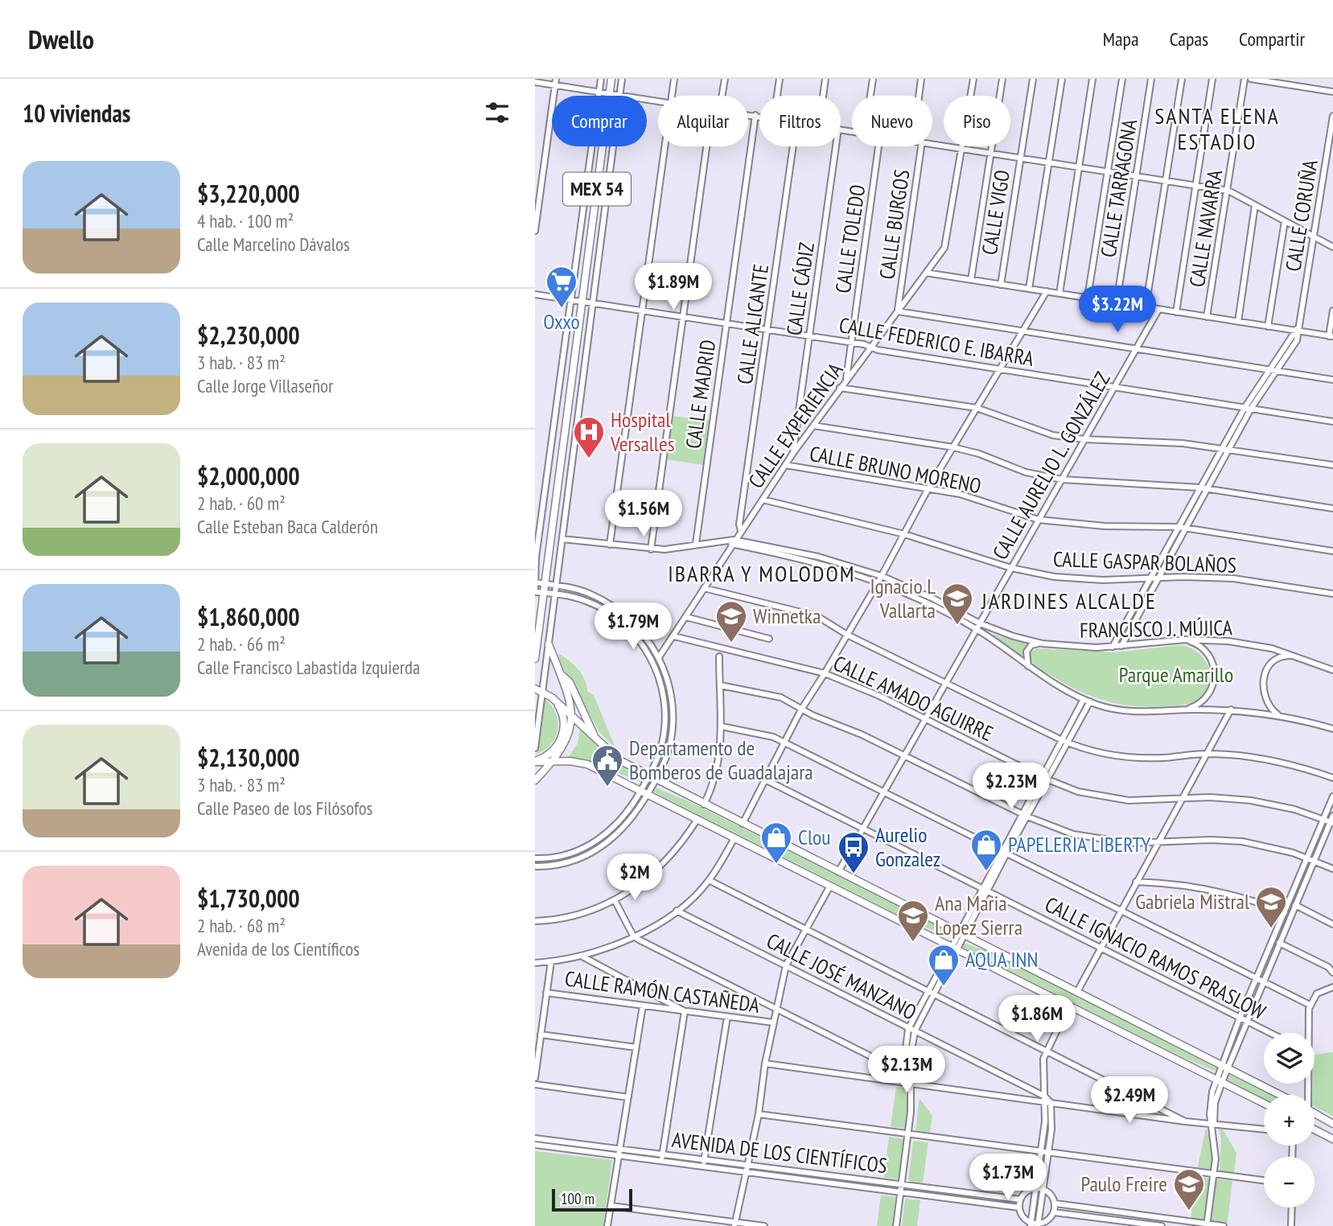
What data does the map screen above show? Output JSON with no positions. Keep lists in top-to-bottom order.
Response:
{
  "streets": {
    "main road": ["MEX 54"],
    "street": [
      "CALLE TARRAGONA",
      "CALLE VIGO",
      "CALLE CORUÑA",
      "CALLE BURGOS",
      "CALLE NAVARRA",
      "CALLE TOLEDO",
      "CALLE CÁDIZ",
      "CALLE ALICANTE",
      "CALLE FEDERICO E. IBARRA",
      "CALLE MADRID",
      "CALLE EXPERIENCIA",
      "CALLE AURELIO L. GONZÁLEZ",
      "CALLE BRUNO MORENO",
      "CALLE GASPAR BOLAÑOS",
      "FRANCISCO J. MÚJICA",
      "CALLE AMADO AGUIRRE",
      "CALLE IGNACIO RAMOS PRASLOW",
      "CALLE JOSÉ MANZANO",
      "CALLE RAMÓN CASTAÑEDA",
      "AVENIDA DE LOS CIENTÍFICOS"
    ]
  },
  "crossings": [
    ["MEX 54", "CALLE FEDERICO E. IBARRA"],
    ["CALLE BURGOS", "CALLE EXPERIENCIA"],
    ["CALLE TOLEDO", "CALLE FEDERICO E. IBARRA"],
    ["CALLE TOLEDO", "CALLE EXPERIENCIA"],
    ["CALLE CÁDIZ", "CALLE FEDERICO E. IBARRA"],
    ["CALLE CÁDIZ", "CALLE EXPERIENCIA"],
    ["CALLE ALICANTE", "CALLE FEDERICO E. IBARRA"],
    ["CALLE ALICANTE", "CALLE EXPERIENCIA"],
    ["CALLE FEDERICO E. IBARRA", "CALLE MADRID"],
    ["CALLE FEDERICO E. IBARRA", "CALLE EXPERIENCIA"],
    ["CALLE FEDERICO E. IBARRA", "CALLE AURELIO L. GONZÁLEZ"],
    ["CALLE EXPERIENCIA", "CALLE BRUNO MORENO"],
    ["CALLE EXPERIENCIA", "CALLE GASPAR BOLAÑOS"],
    ["CALLE EXPERIENCIA", "CALLE AMADO AGUIRRE"],
    ["CALLE AURELIO L. GONZÁLEZ", "CALLE BRUNO MORENO"],
    ["CALLE AURELIO L. GONZÁLEZ", "CALLE GASPAR BOLAÑOS"],
    ["CALLE AURELIO L. GONZÁLEZ", "FRANCISCO J. MÚJICA"],
    ["CALLE AURELIO L. GONZÁLEZ", "CALLE AMADO AGUIRRE"],
    ["CALLE AURELIO L. GONZÁLEZ", "CALLE IGNACIO RAMOS PRASLOW"]
  ],
  "districts": ["SANTA ELENA ESTADIO", "IBARRA Y MOLODOM", "JARDINES ALCALDE"],
  "parks": ["Parque Amarillo"],
  "places": {
    "supermarket": ["Oxxo"],
    "hospital": ["Hospital Versalles"],
    "school or university": [
      "Ignacio L Vallarta",
      "Winnetka",
      "Gabriela Mistral",
      "Ana Maria Lopez Sierra",
      "Paulo Freire"
    ],
    "public building": ["Departamento de Bomberos de Guadalajara"],
    "shop": ["Clou", "PAPELERIA LIBERTY", "AQUA INN"],
    "bus stop": ["Aurelio Gonzalez"]
  },
  "scale_bar": "100 m",
  "page": {
    "header": "Dwello",
    "nav": ["Mapa", "Capas", "Compartir"],
    "heading": "10 viviendas",
    "chip": [
      "Comprar",
      "Alquilar",
      "Filtros",
      "Nuevo",
      "Piso"
    ],
    "list": [
      {
        "name": "$3,220,000",
        "note": "4 hab. · 100 m² · Calle Marcelino Dávalos"
      },
      {
        "name": "$2,230,000",
        "note": "3 hab. · 83 m² · Calle Jorge Villaseñor"
      },
      {
        "name": "$2,000,000",
        "note": "2 hab. · 60 m² · Calle Esteban Baca Calderón"
      },
      {
        "name": "$1,860,000",
        "note": "2 hab. · 66 m² · Calle Francisco Labastida Izquierda"
      },
      {
        "name": "$2,130,000",
        "note": "3 hab. · 83 m² · Calle Paseo de los Filósofos"
      },
      {
        "name": "$1,730,000",
        "note": "2 hab. · 68 m² · Avenida de los Científicos"
      }
    ],
    "price": [
      "$1.89M",
      "$3.22M",
      "$1.56M",
      "$1.79M",
      "$2.23M",
      "$2M",
      "$1.86M",
      "$2.13M",
      "$2.49M",
      "$1.73M"
    ],
    "map_buttons": ["+", "−"],
    "scale": "100 m"
  }
}
